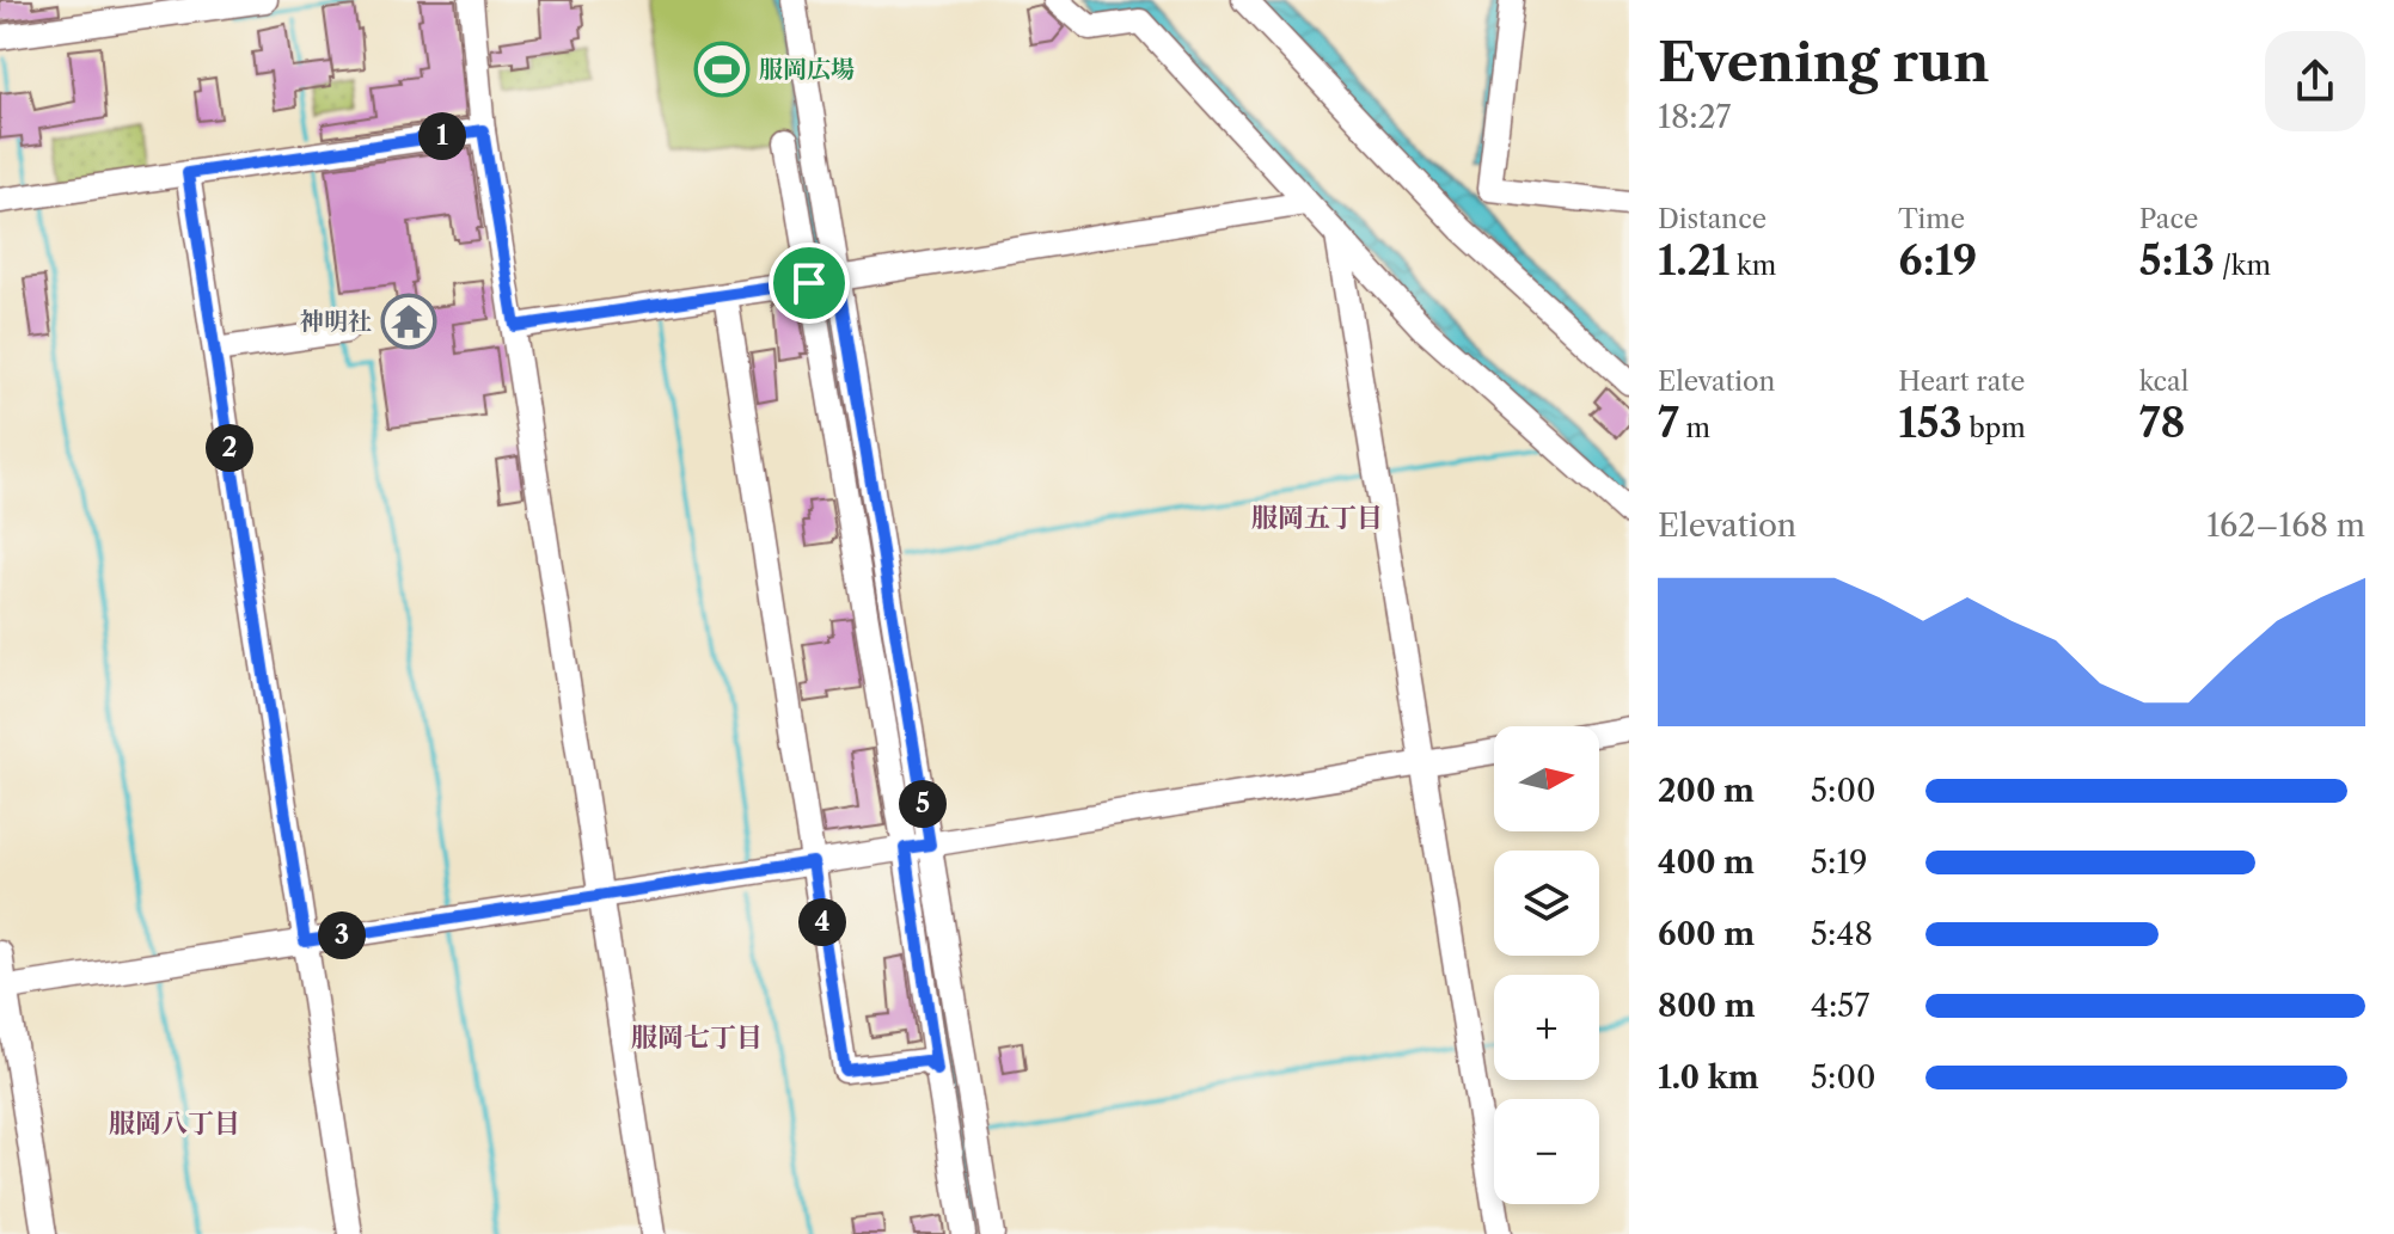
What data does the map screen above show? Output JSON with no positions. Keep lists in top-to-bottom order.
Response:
{
  "districts": ["服岡五丁目", "服岡七丁目", "服岡八丁目"],
  "places": {
    "sports": ["服岡広場"],
    "temple": ["神明社"]
  },
  "north": "right",
  "page": {
    "heading": ["Evening run", "18:27"],
    "pins": [
      "1",
      "2",
      "5",
      "4",
      "3"
    ],
    "stats": [
      ["Distance", "1.21 km"],
      ["Time", "6:19"],
      ["Pace", "5:13 /km"],
      ["Elevation", "7 m"],
      ["Heart rate", "153 bpm"],
      ["kcal", "78"]
    ],
    "chart": ["Elevation", "162–168 m"],
    "map_buttons": ["+", "−"],
    "list": [
      {
        "name": "200 m",
        "note": "5:00"
      },
      {
        "name": "400 m",
        "note": "5:19"
      },
      {
        "name": "600 m",
        "note": "5:48"
      },
      {
        "name": "800 m",
        "note": "4:57"
      },
      {
        "name": "1.0 km",
        "note": "5:00"
      }
    ]
  }
}
